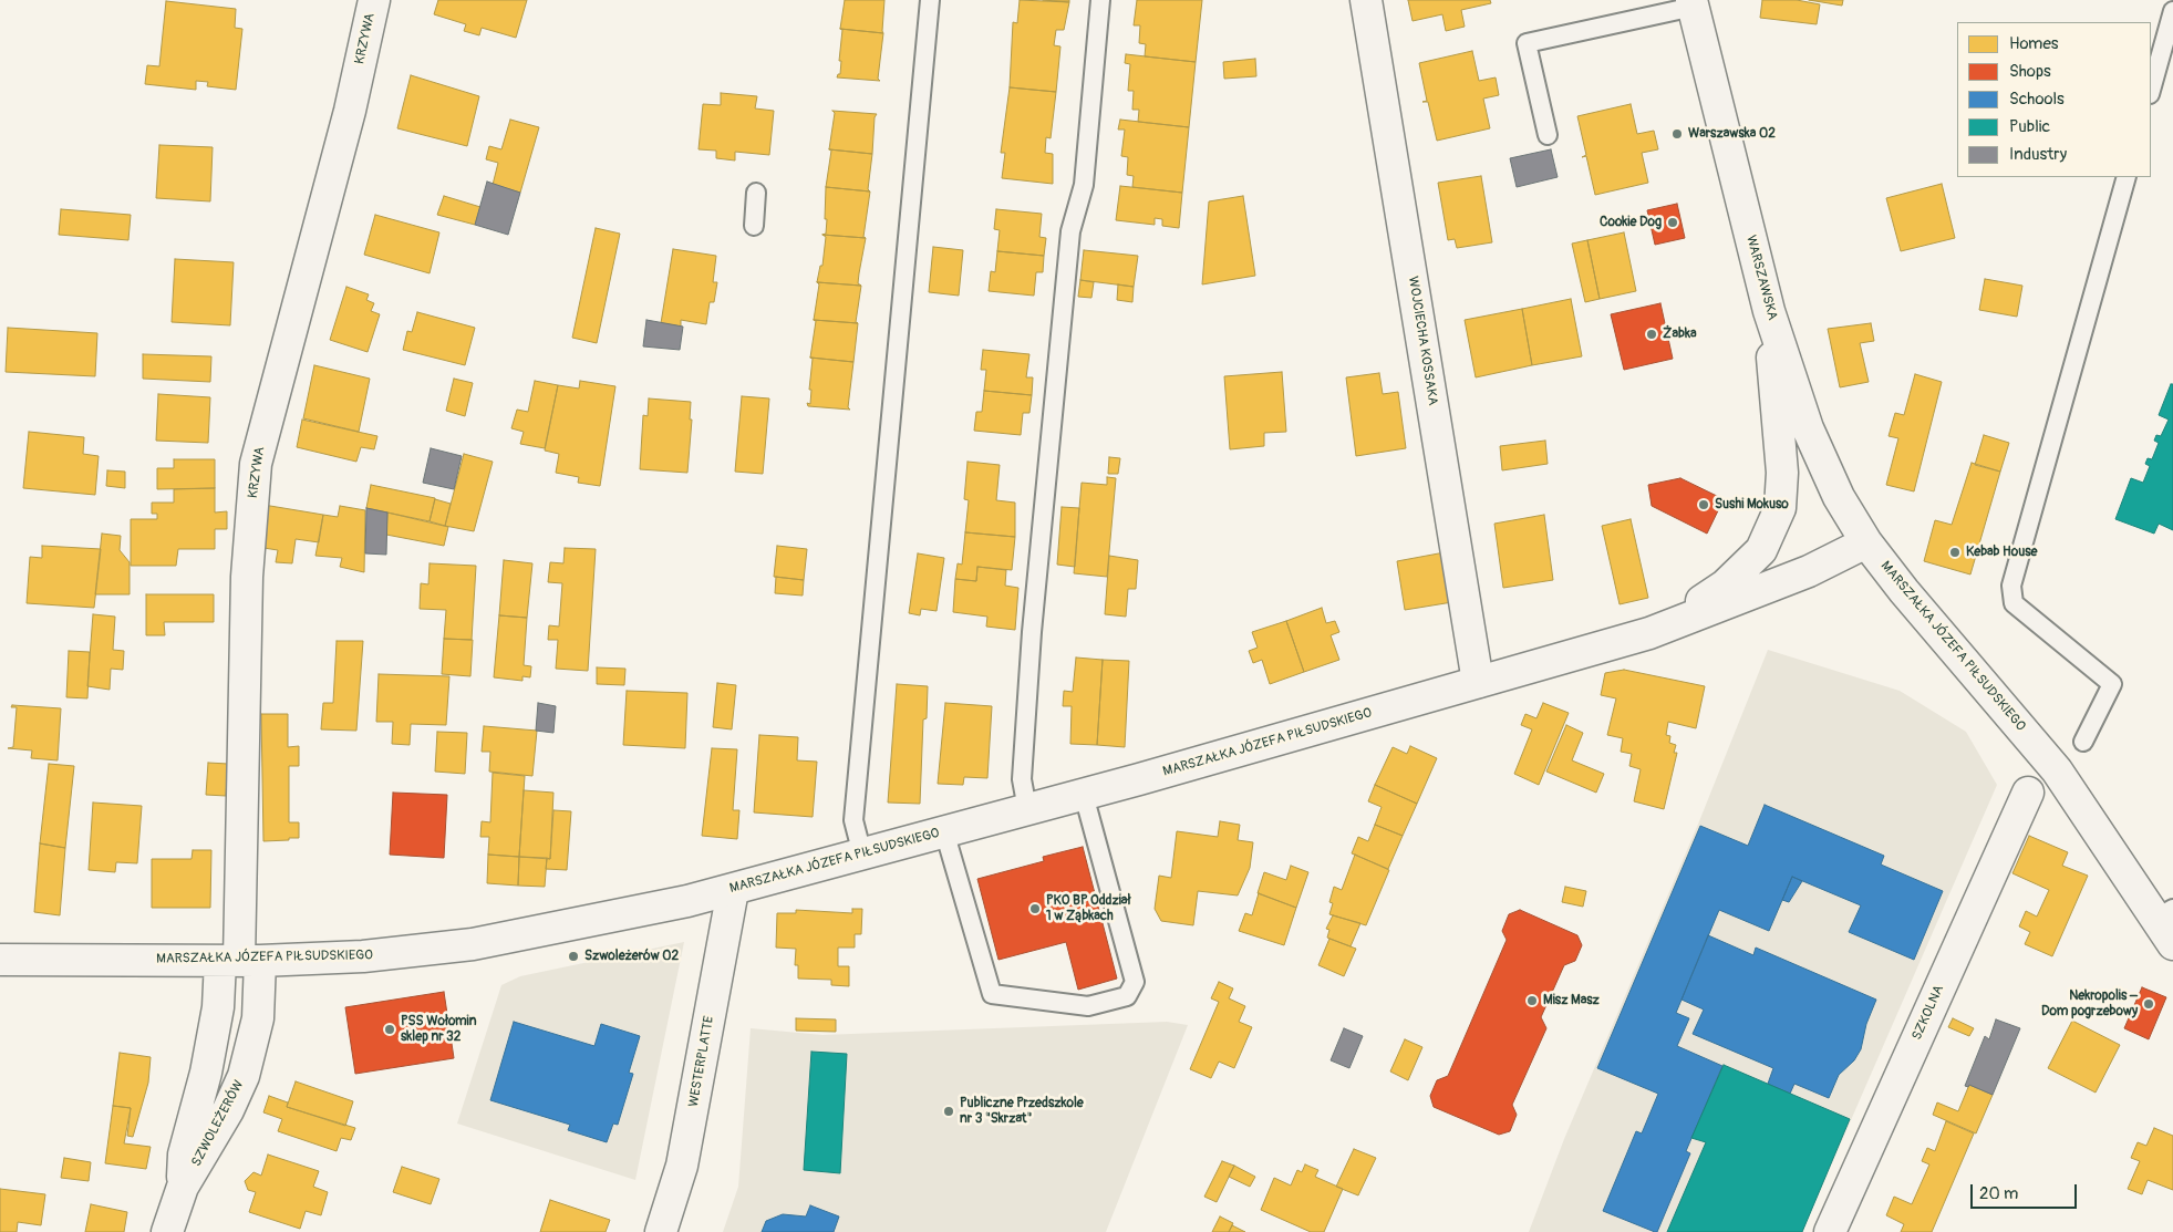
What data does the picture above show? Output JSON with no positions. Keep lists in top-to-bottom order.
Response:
{
  "streets": {
    "street": [
      "KRZYWA",
      "WARSZAWSKA",
      "WOJCIECHA KOSSAKA",
      "MARSZAŁKA JÓZEFA PIŁSUDSKIEGO",
      "SZKOLNA",
      "WESTERPLATTE",
      "SZWOLEŻERÓW"
    ]
  },
  "crossings": [
    ["KRZYWA", "MARSZAŁKA JÓZEFA PIŁSUDSKIEGO"],
    ["KRZYWA", "SZWOLEŻERÓW"],
    ["WARSZAWSKA", "MARSZAŁKA JÓZEFA PIŁSUDSKIEGO"],
    ["WOJCIECHA KOSSAKA", "MARSZAŁKA JÓZEFA PIŁSUDSKIEGO"],
    ["MARSZAŁKA JÓZEFA PIŁSUDSKIEGO", "WESTERPLATTE"],
    ["MARSZAŁKA JÓZEFA PIŁSUDSKIEGO", "SZWOLEŻERÓW"]
  ],
  "places": [
    "Warszawska 02",
    "Cookie Dog",
    "Żabka",
    "Sushi Mokuso",
    "Kebab House",
    "PKO BP Oddział 1 w Ząbkach",
    "Szwoleżerów 02",
    "Misz Masz",
    "Nekropolis – Dom pogrzebowy",
    "PSS Wołomin sklep nr 32",
    "Publiczne Przedszkole nr 3 \"Skrzat\""
  ],
  "legend": [
    "Homes",
    "Shops",
    "Schools",
    "Public",
    "Industry"
  ],
  "scale_bar": "20 m"
}
